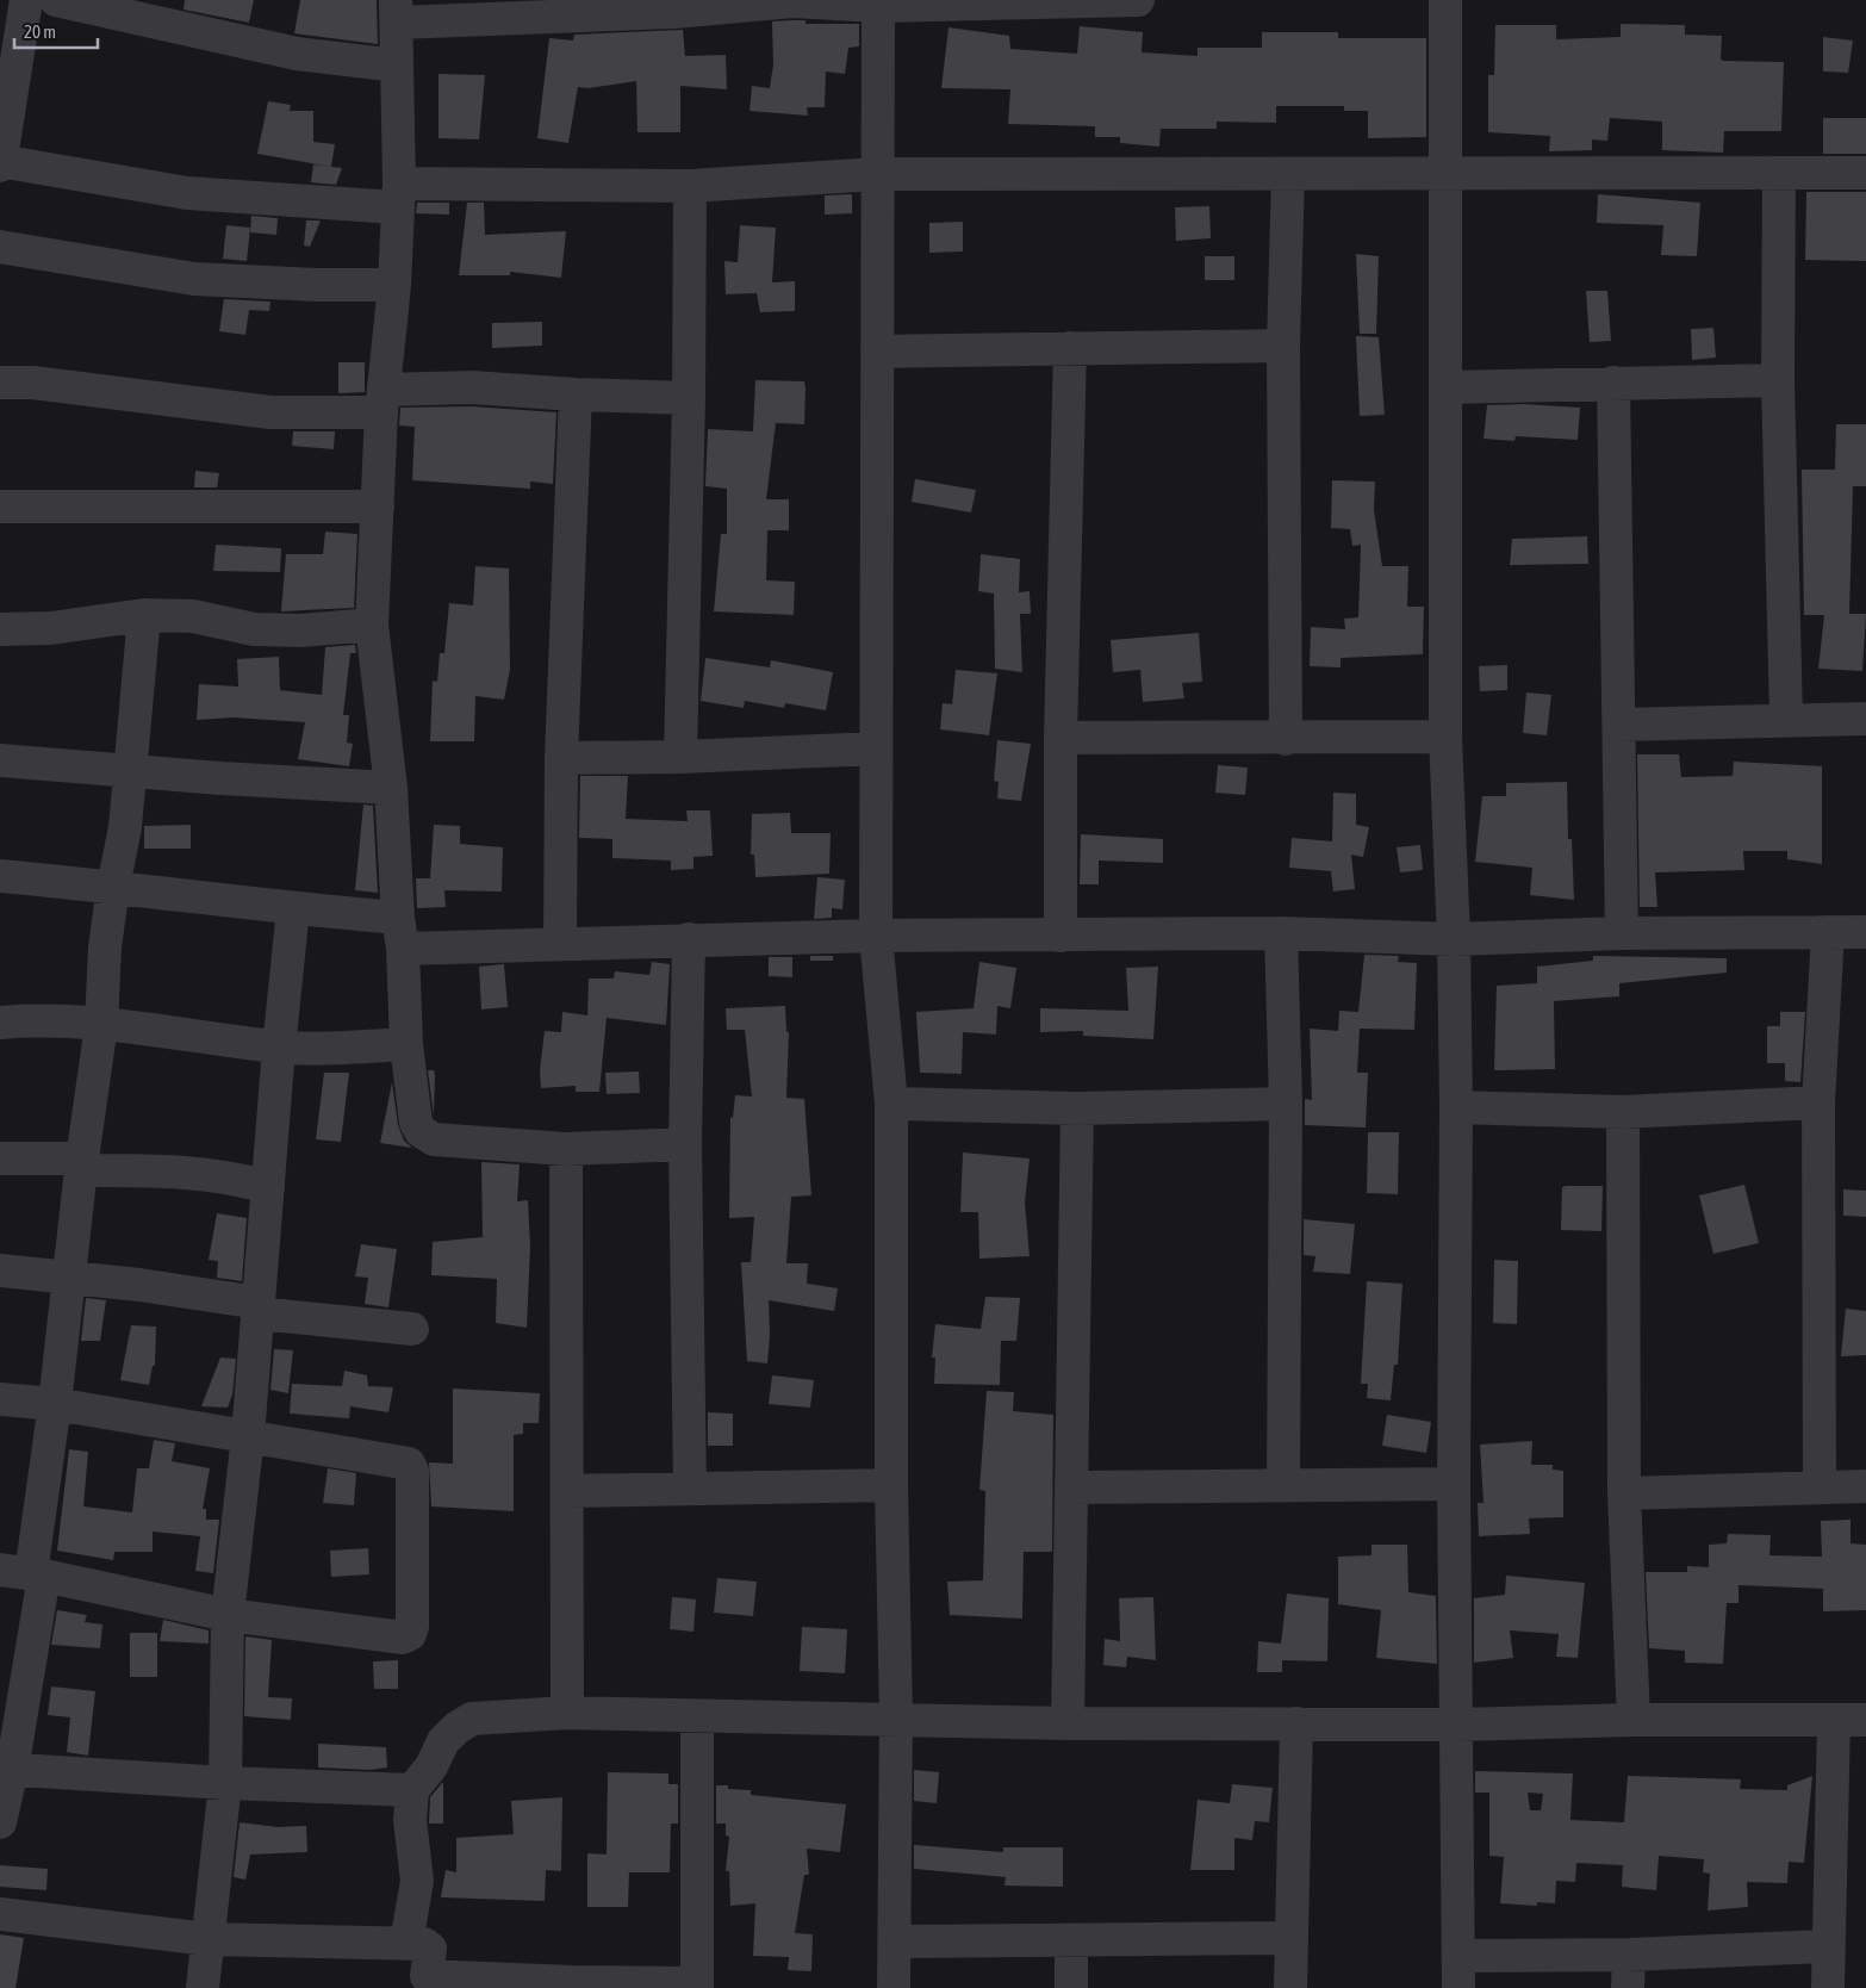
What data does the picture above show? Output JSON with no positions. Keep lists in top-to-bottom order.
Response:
{
  "scale_bar": "20 m"
}
